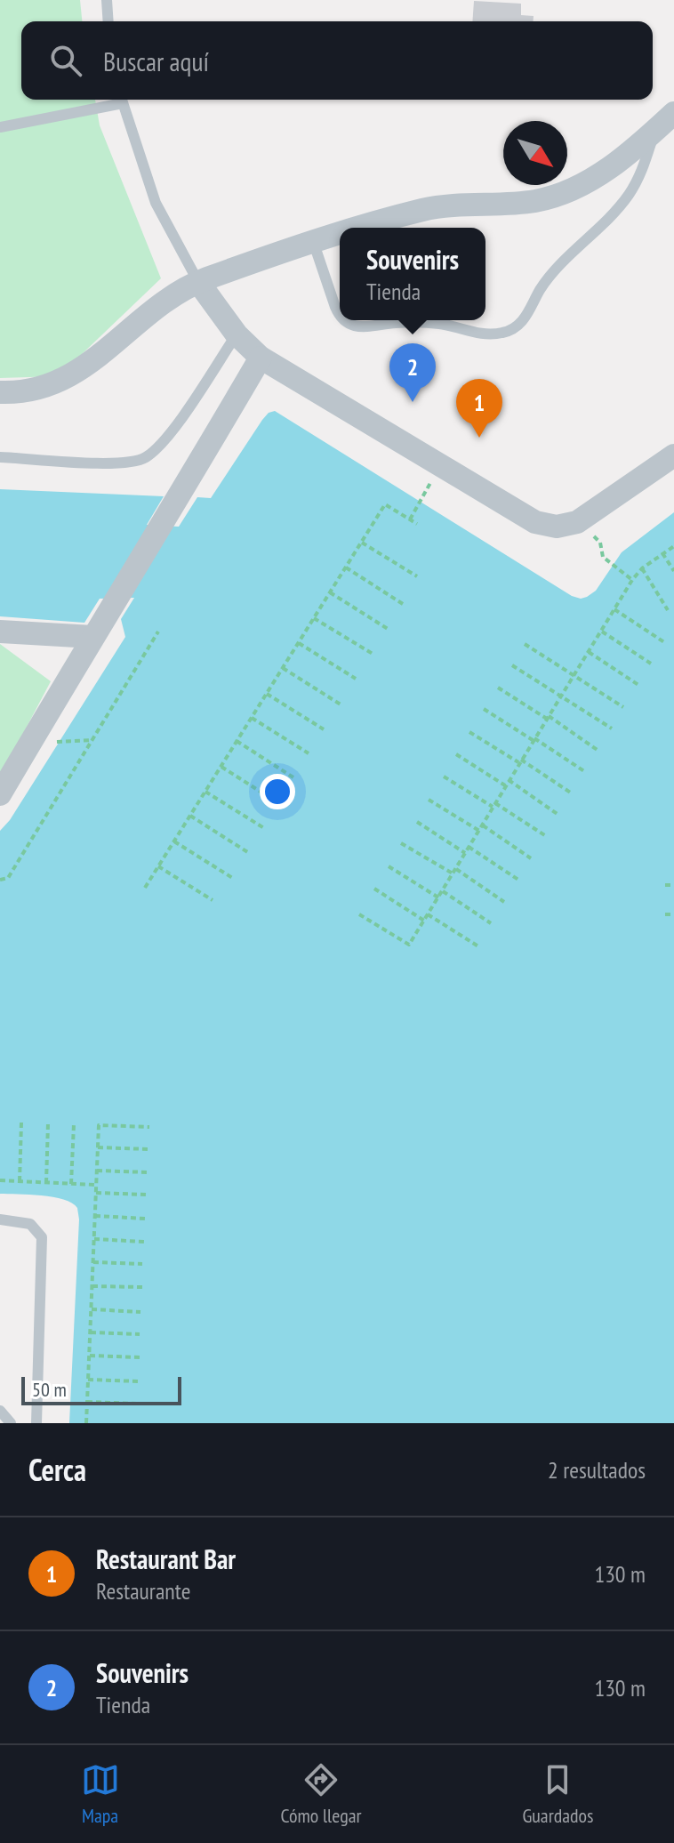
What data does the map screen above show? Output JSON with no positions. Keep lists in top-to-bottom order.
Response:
{
  "scale_bar": "50 m",
  "north": "bottom right",
  "page": {
    "search": "Buscar aquí",
    "popup": ["Souvenirs", "Tienda"],
    "pins": ["2", "1"],
    "scale": "50 m",
    "heading": ["Cerca", "2 resultados"],
    "list": [
      {
        "mark": "1",
        "name": "Restaurant Bar",
        "note": "Restaurante",
        "value": "130 m"
      },
      {
        "mark": "2",
        "name": "Souvenirs",
        "note": "Tienda",
        "value": "130 m"
      }
    ],
    "nav": ["Mapa", "Cómo llegar", "Guardados"]
  }
}
